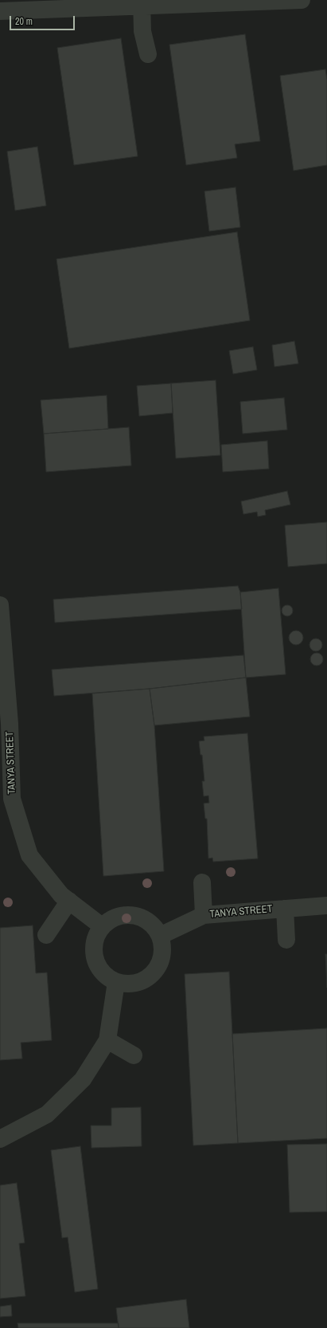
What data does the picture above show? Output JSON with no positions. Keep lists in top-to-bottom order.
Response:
{
  "streets": {
    "street": ["TANYA STREET"]
  },
  "scale_bar": "20 m"
}
